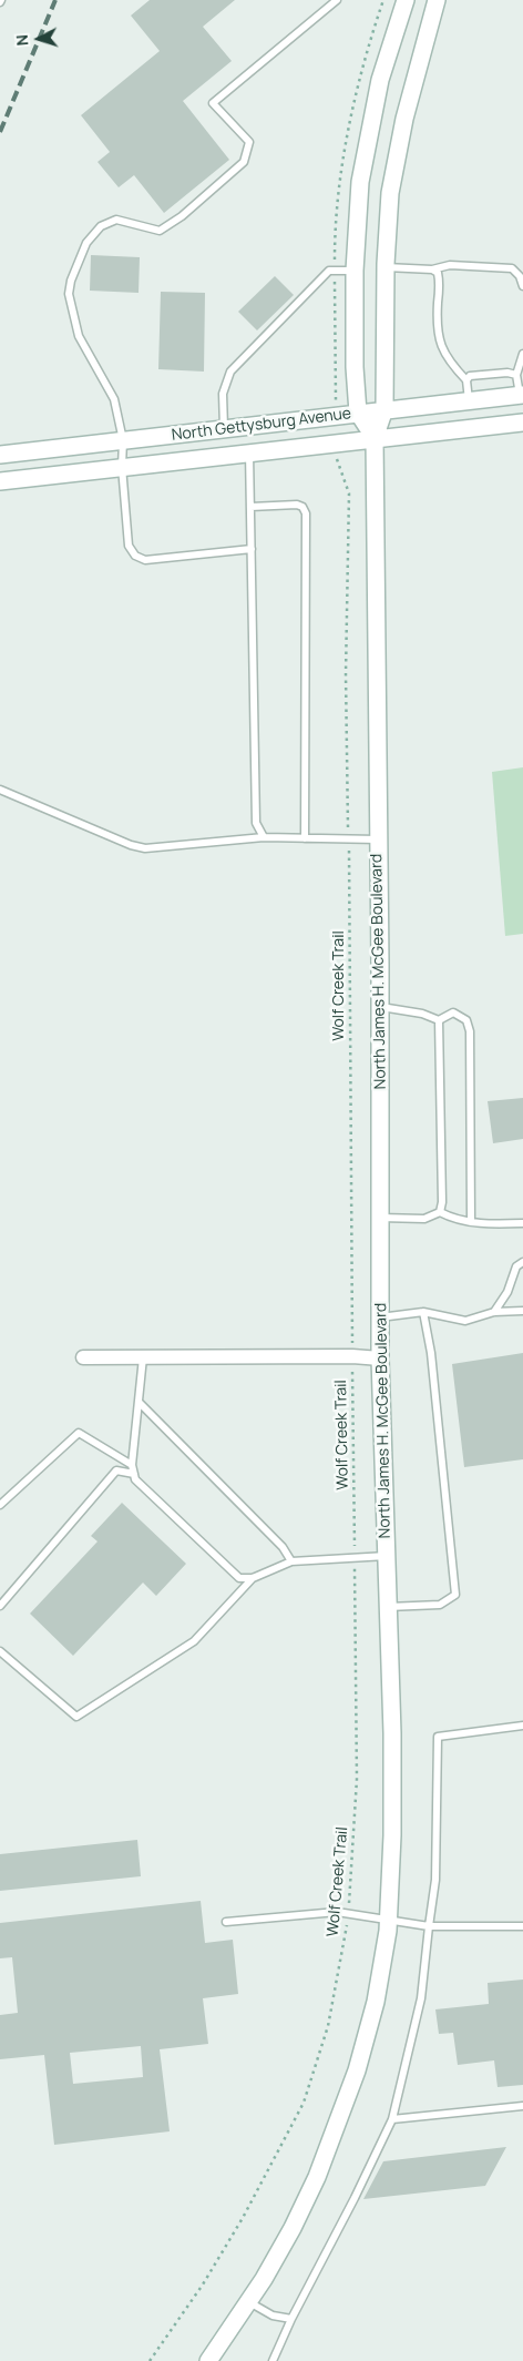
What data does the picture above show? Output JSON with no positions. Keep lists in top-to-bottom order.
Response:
{
  "streets": {
    "main road": ["North Gettysburg Avenue", "North James H. McGee Boulevard"],
    "path": ["Wolf Creek Trail"]
  },
  "crossings": [
    ["North Gettysburg Avenue", "North James H. McGee Boulevard"]
  ],
  "north": "left"
}
